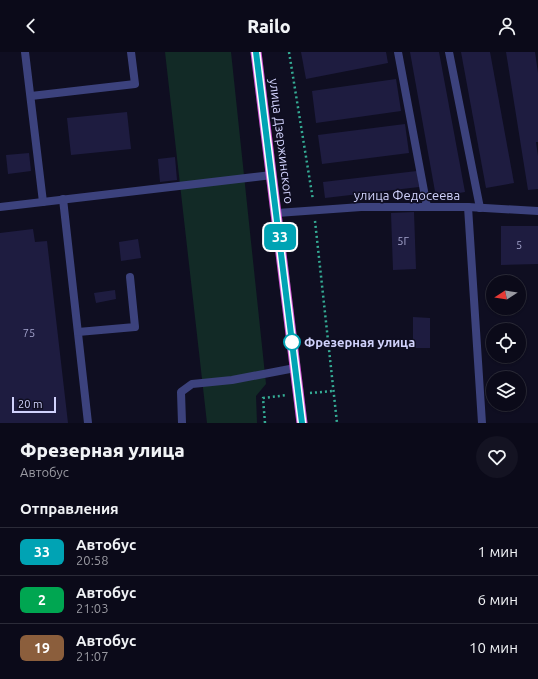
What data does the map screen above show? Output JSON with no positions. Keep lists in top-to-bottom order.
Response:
{
  "streets": {
    "highway": ["улица Дзержинского"],
    "street": ["улица Федосеева"]
  },
  "crossings": [
    ["улица Дзержинского", "улица Федосеева"]
  ],
  "places": ["Фрезерная улица"],
  "lines": ["bus line 33"],
  "house_numbers": ["5Г", "5", "75"],
  "scale_bar": "20 m",
  "north": "left",
  "page": {
    "header": "Railo",
    "on_map": "33",
    "scale": "20 m",
    "heading": [
      ["Фрезерная улица", "Автобус"],
      "Отправления"
    ],
    "list": [
      {
        "mark": "33",
        "name": "Автобус",
        "note": "20:58",
        "value": "1 мин"
      },
      {
        "mark": "2",
        "name": "Автобус",
        "note": "21:03",
        "value": "6 мин"
      },
      {
        "mark": "19",
        "name": "Автобус",
        "note": "21:07",
        "value": "10 мин"
      }
    ]
  }
}
